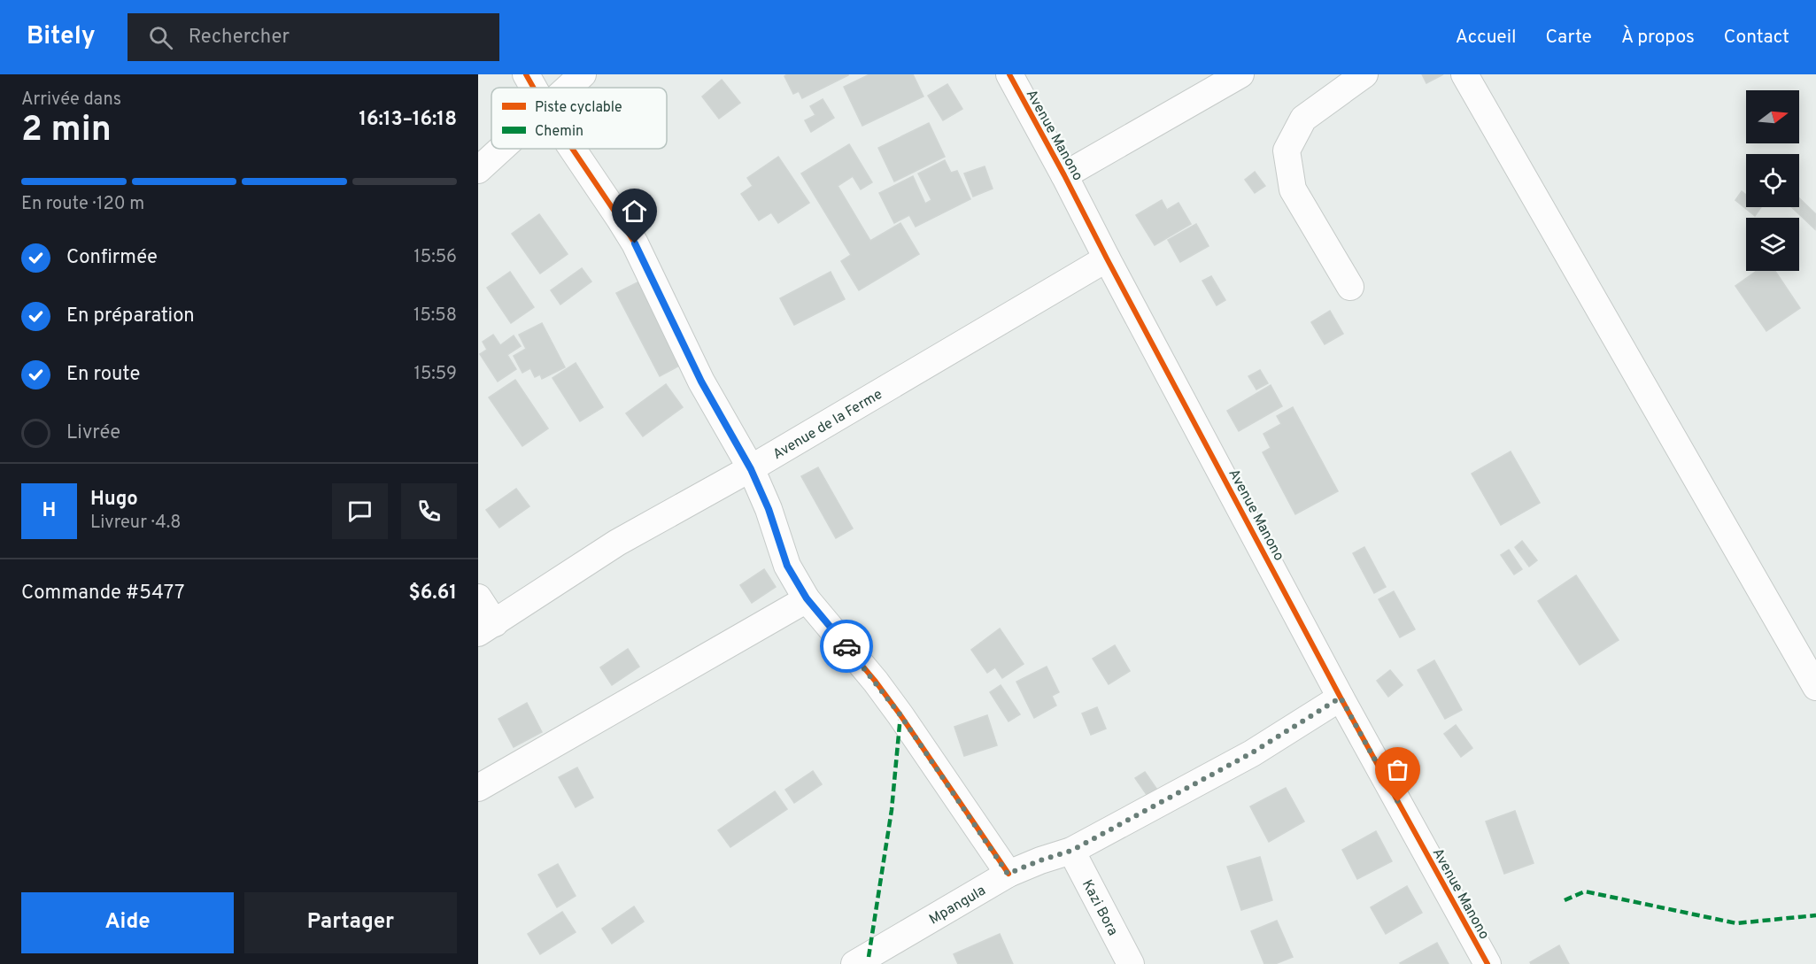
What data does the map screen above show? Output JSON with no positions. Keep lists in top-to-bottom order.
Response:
{
  "streets": {
    "street": [
      "Avenue Manono",
      "Avenue de la Ferme",
      "Mpangula",
      "Kazi Bora"
    ]
  },
  "crossings": [
    ["Avenue Manono", "Avenue de la Ferme"],
    ["Avenue Manono", "Mpangula"],
    ["Mpangula", "Kazi Bora"]
  ],
  "legend": ["Piste cyclable", "Chemin"],
  "north": "right",
  "page": {
    "header": "Bitely",
    "search": "Rechercher",
    "nav": [
      "Accueil",
      "Carte",
      "À propos",
      "Contact"
    ],
    "heading": ["2 min", "Arrivée dans", "16:13–16:18"],
    "panel": [
      "Hugo",
      "Livreur · 4.8",
      "Commande #5477",
      "$6.61"
    ],
    "bar": "En route · 120 m",
    "list": [
      ["Confirmée", "15:56"],
      ["En préparation", "15:58"],
      ["En route", "15:59"],
      "Livrée"
    ],
    "round": "H",
    "buttons": ["Aide", "Partager"]
  }
}
